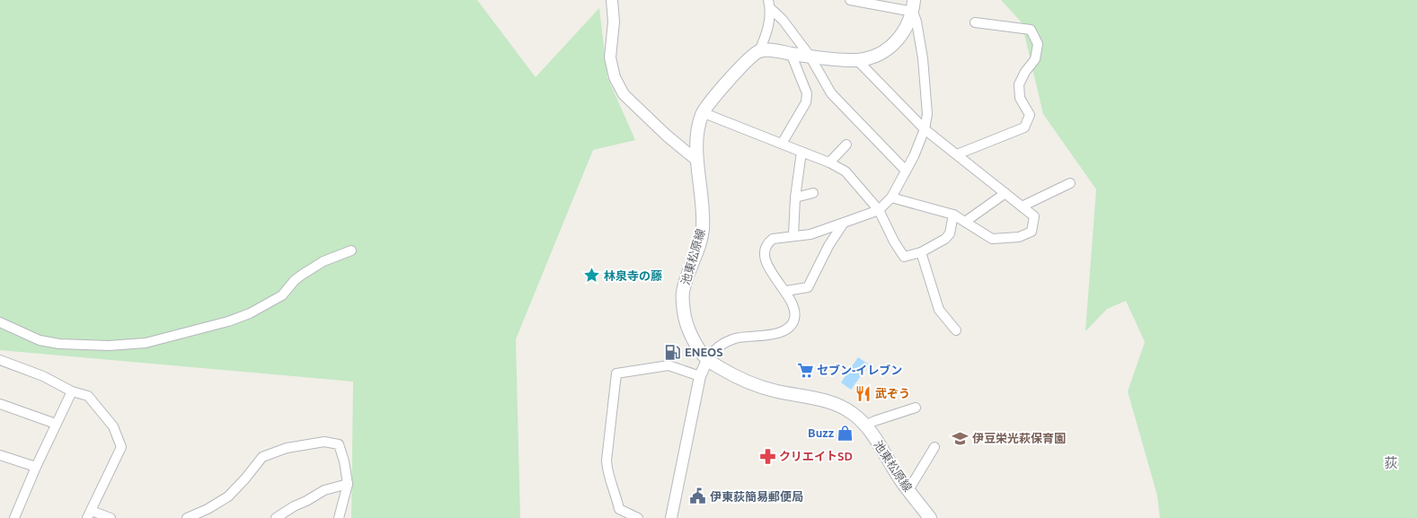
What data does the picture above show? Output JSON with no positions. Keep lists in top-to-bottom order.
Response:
{
  "streets": {
    "main road": ["池東松原線"]
  },
  "districts": ["荻"],
  "places": {
    "place": ["林泉寺の藤"],
    "fuel station": ["ENEOS"],
    "supermarket": ["セブン-イレブン"],
    "restaurant": ["武ぞう"],
    "shop": ["Buzz"],
    "school or university": ["伊豆栄光萩保育園"],
    "pharmacy": ["クリエイトSD"],
    "public building": ["伊東荻簡易郵便局"]
  }
}
